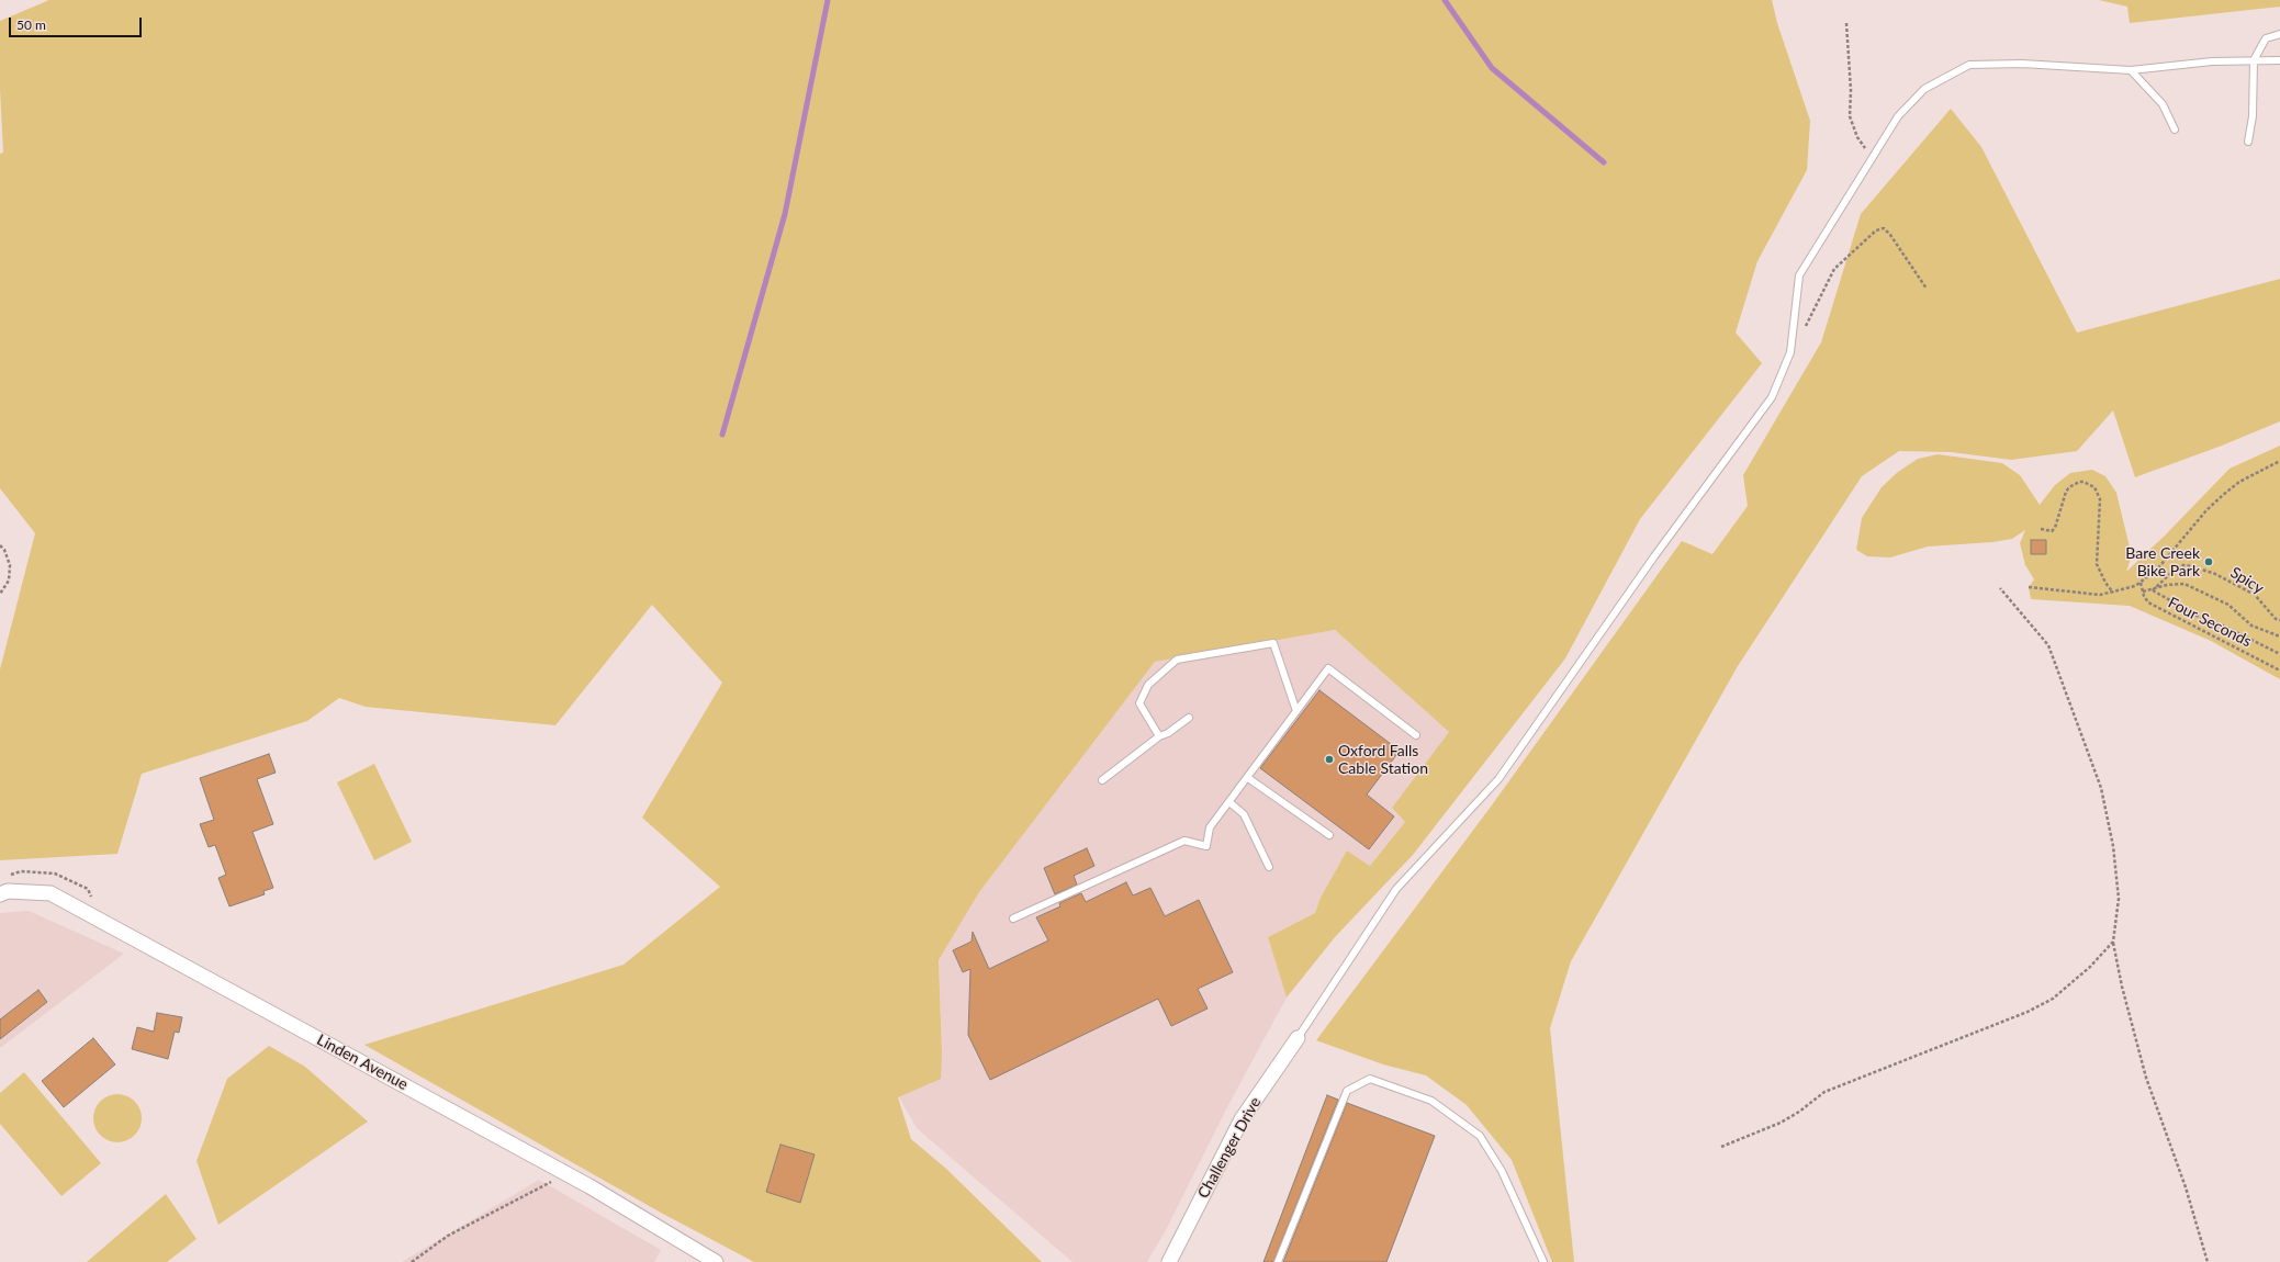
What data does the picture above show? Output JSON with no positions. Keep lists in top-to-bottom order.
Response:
{
  "streets": {
    "street": ["Linden Avenue", "Challenger Drive"],
    "path": ["Spicy", "Four Seconds"]
  },
  "places": ["Bare Creek Bike Park", "Oxford Falls Cable Station"],
  "scale_bar": "50 m"
}
